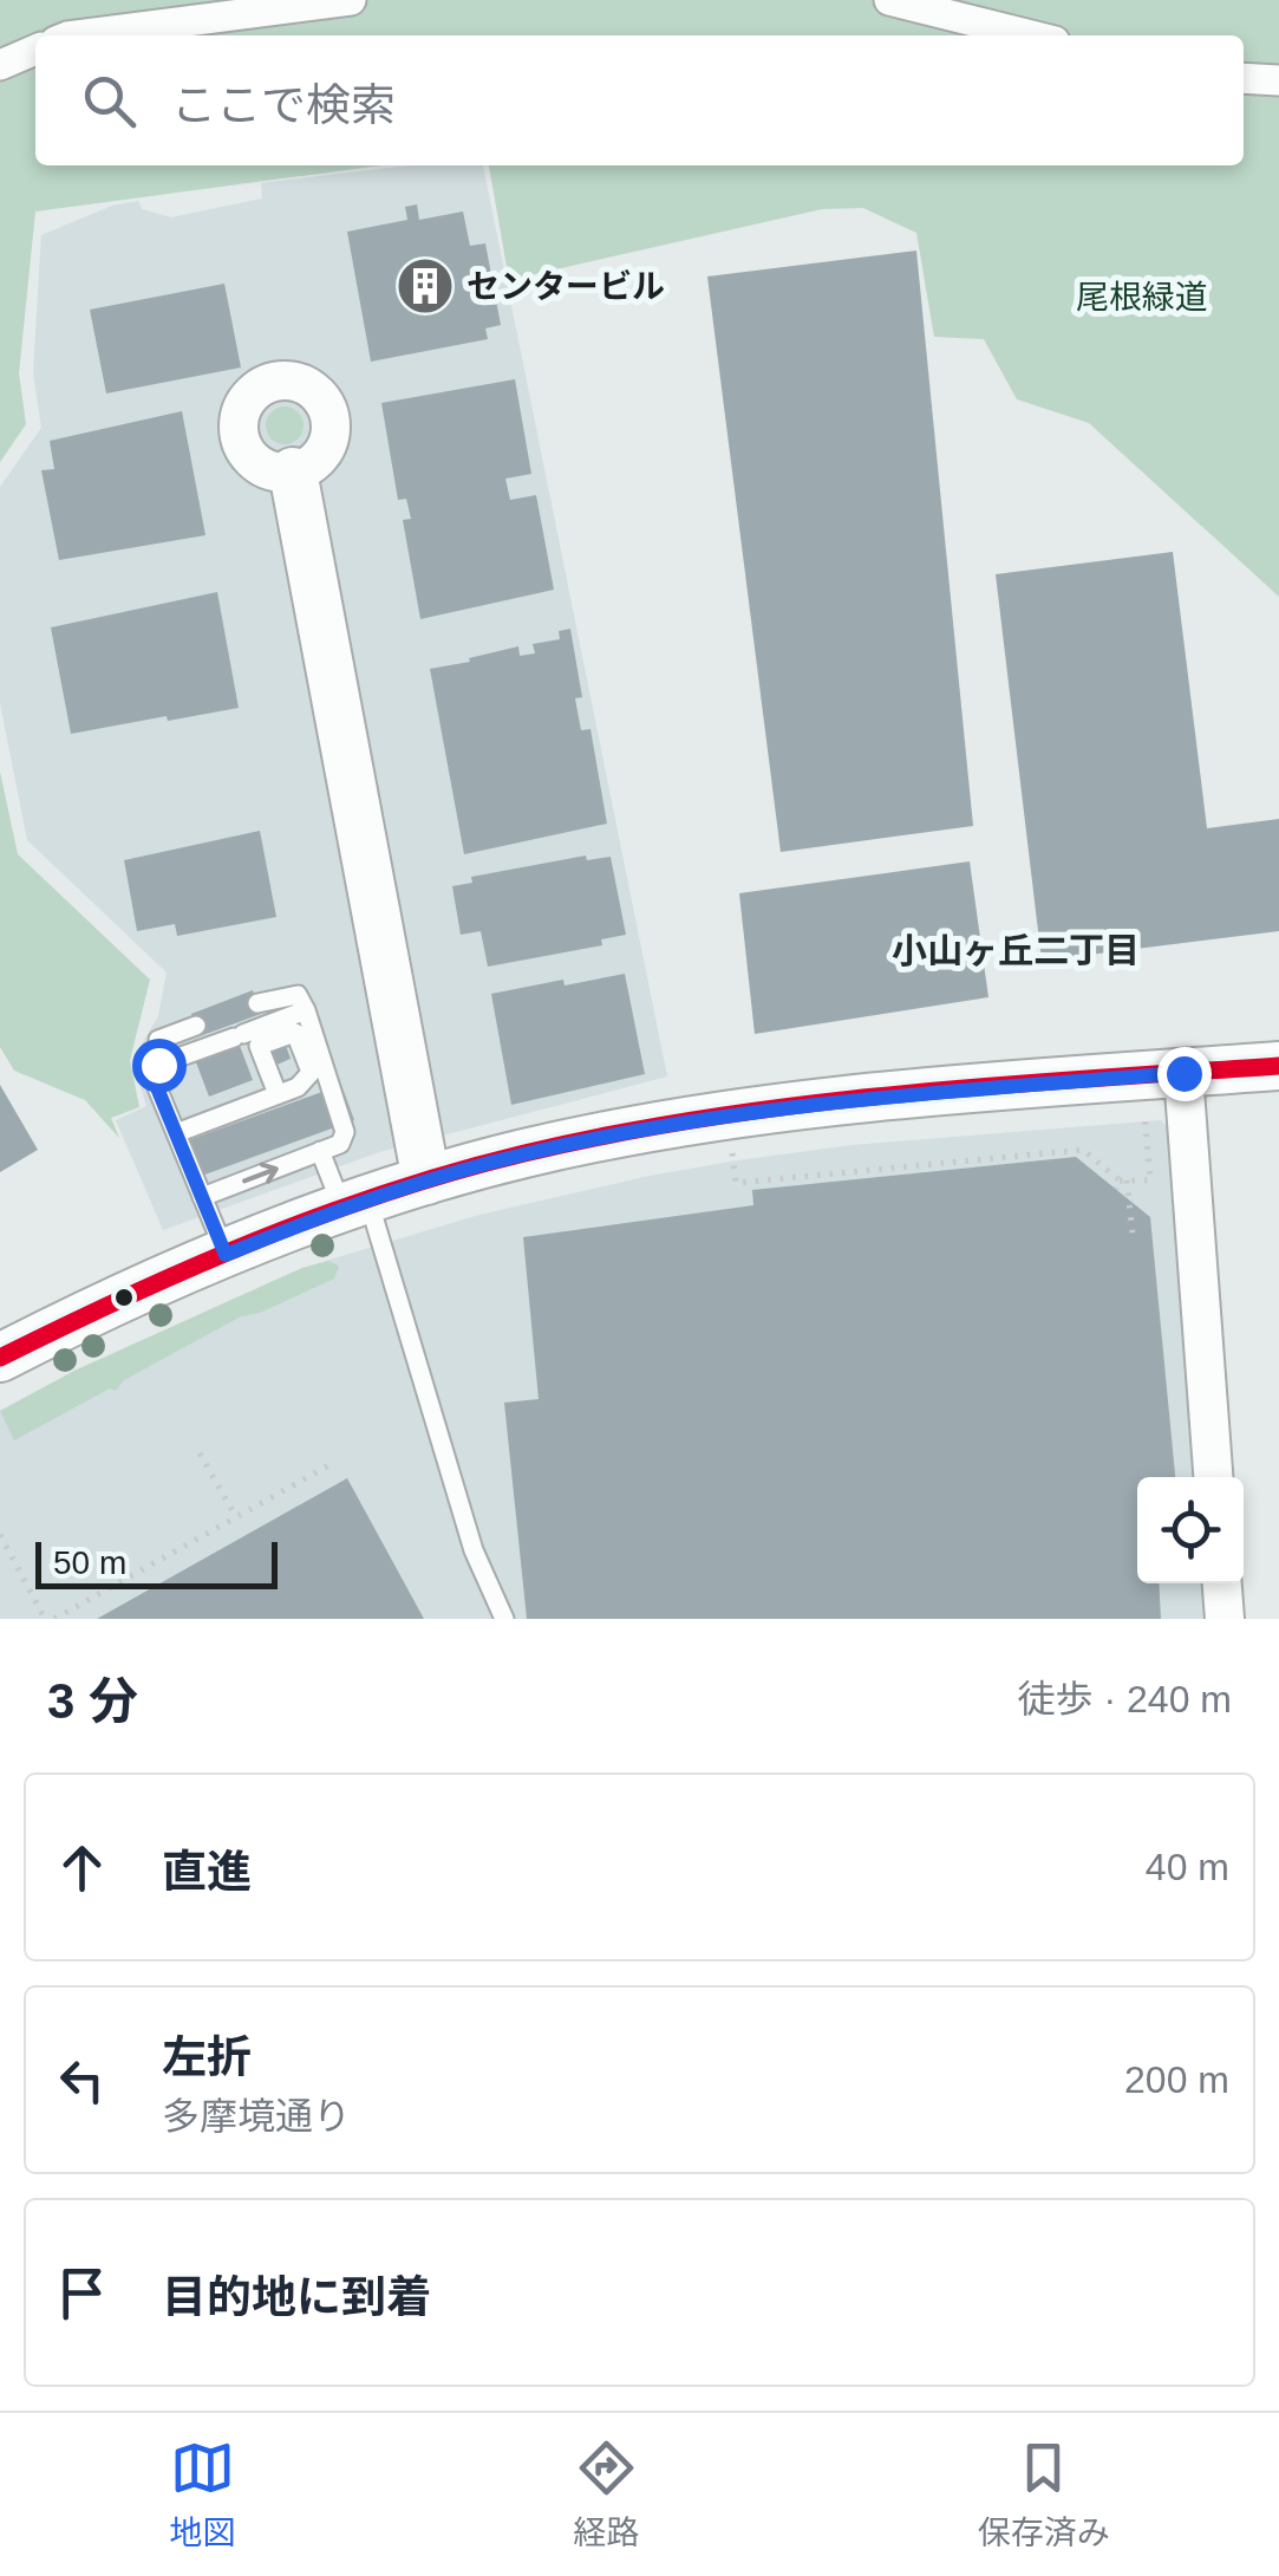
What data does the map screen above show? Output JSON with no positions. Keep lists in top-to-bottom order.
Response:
{
  "districts": ["小山ヶ丘二丁目"],
  "parks": ["尾根緑道"],
  "places": {
    "building": ["センタービル"]
  },
  "scale_bar": "50 m",
  "page": {
    "search": "ここで検索",
    "scale": "50 m",
    "heading": ["3 分", "徒歩 · 240 m"],
    "list": [
      ["直進", "40 m"],
      ["左折", "多摩境通り", "200 m"],
      "目的地に到着"
    ],
    "nav": ["地図", "経路", "保存済み"]
  }
}
